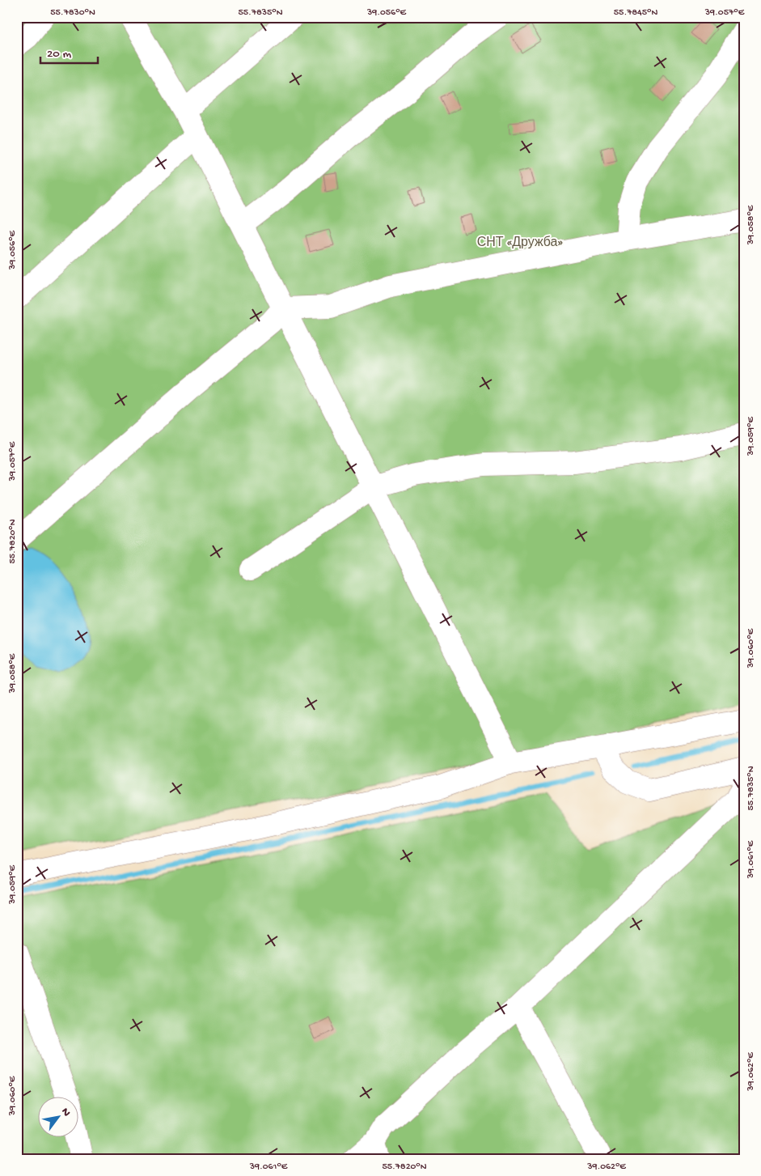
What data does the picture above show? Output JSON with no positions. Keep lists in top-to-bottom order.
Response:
{
  "parks": ["СНТ «Дружба»"],
  "scale_bar": "20 m",
  "north": "top right",
  "coordinates": [
    "55.7830°N",
    "55.7835°N",
    "39.056°E",
    "55.7845°N",
    "39.057°E",
    "39.058°E",
    "39.059°E",
    "55.7820°N",
    "39.060°E",
    "39.061°E",
    "39.062°E"
  ]
}
